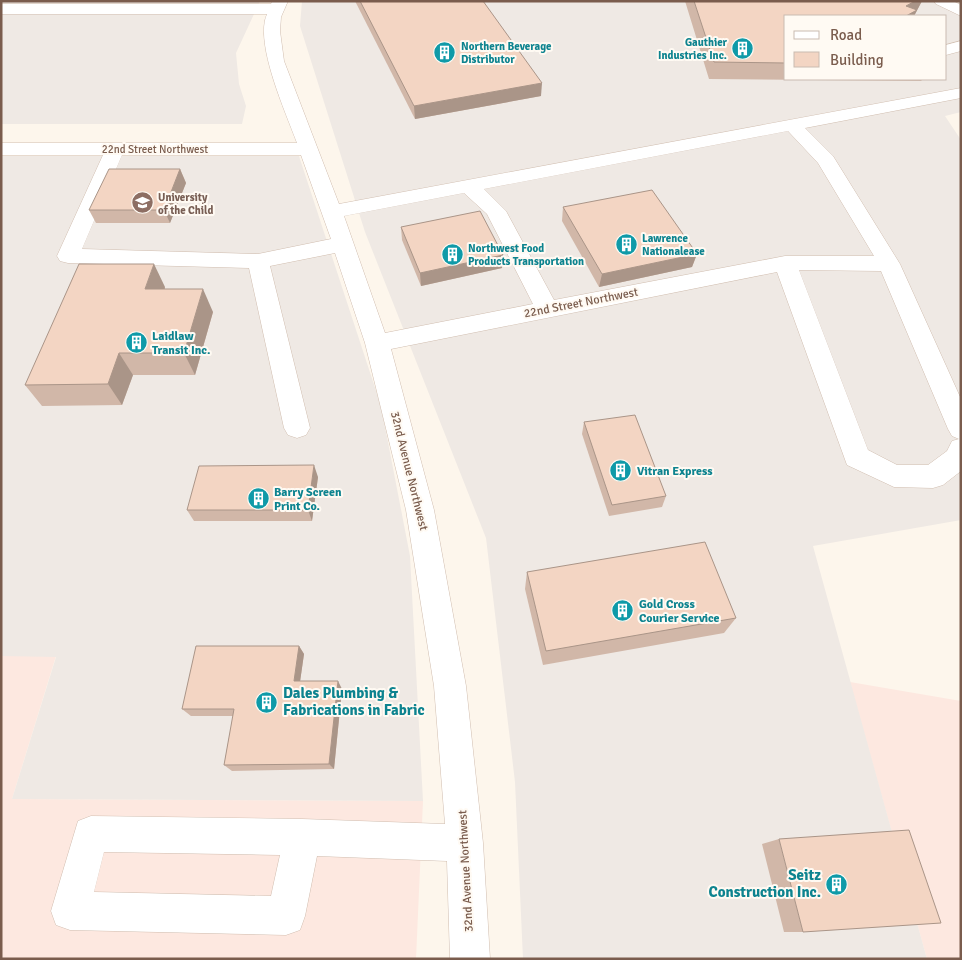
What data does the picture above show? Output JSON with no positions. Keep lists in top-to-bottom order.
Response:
{
  "streets": {
    "street": ["22nd Street Northwest", "32nd Avenue Northwest"]
  },
  "crossings": [
    ["22nd Street Northwest", "32nd Avenue Northwest"]
  ],
  "places": {
    "building": [
      "Gauthier Industries Inc.",
      "Northern Beverage Distributor",
      "Lawrence Nationalease",
      "Northwest Food Products Transportation",
      "Laidlaw Transit Inc.",
      "Vitran Express",
      "Barry Screen Print Co.",
      "Gold Cross Courier Service",
      "Dales Plumbing & Fabrications in Fabric",
      "Seitz Construction Inc."
    ],
    "school or university": ["University of the Child"]
  },
  "legend": ["Road", "Building"]
}
